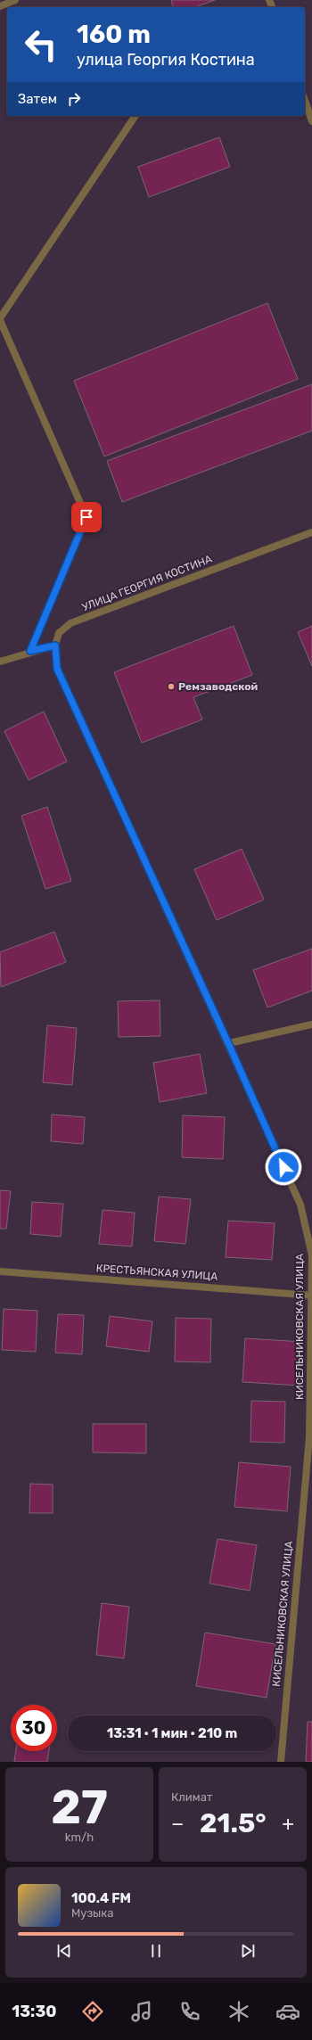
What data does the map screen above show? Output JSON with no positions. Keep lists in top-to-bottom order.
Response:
{
  "streets": {
    "street": ["УЛИЦА ГЕОРГИЯ КОСТИНА", "КРЕСТЬЯНСКАЯ УЛИЦА", "КИСЕЛЬНИКОВСКАЯ УЛИЦА"]
  },
  "crossings": [
    ["УЛИЦА ГЕОРГИЯ КОСТИНА", "КИСЕЛЬНИКОВСКАЯ УЛИЦА"],
    ["КРЕСТЬЯНСКАЯ УЛИЦА", "КИСЕЛЬНИКОВСКАЯ УЛИЦА"]
  ],
  "places": ["Ремзаводской"],
  "page": {
    "turn": ["160 m", "улица Георгия Костина"],
    "then": "Затем",
    "limit": "30",
    "trip": "13:31 · 1 мин · 210 m",
    "tile": [
      ["27", "km/h"],
      "Климат"
    ],
    "heat": ["−", "21.5°", "+"],
    "song": ["100.4 FM", "Музыка"],
    "tabs": "13:30"
  }
}
